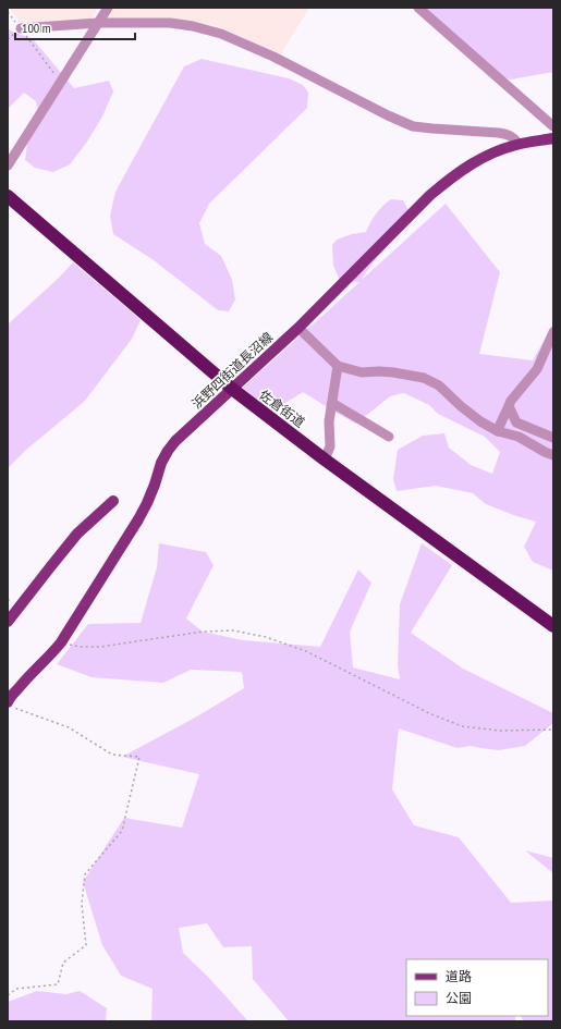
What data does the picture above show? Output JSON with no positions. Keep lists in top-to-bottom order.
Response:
{
  "streets": {
    "highway": ["佐倉街道"],
    "main road": ["浜野四街道長沼線"]
  },
  "crossings": [
    ["浜野四街道長沼線", "佐倉街道"]
  ],
  "legend": ["道路", "公園"],
  "scale_bar": "100 m"
}
